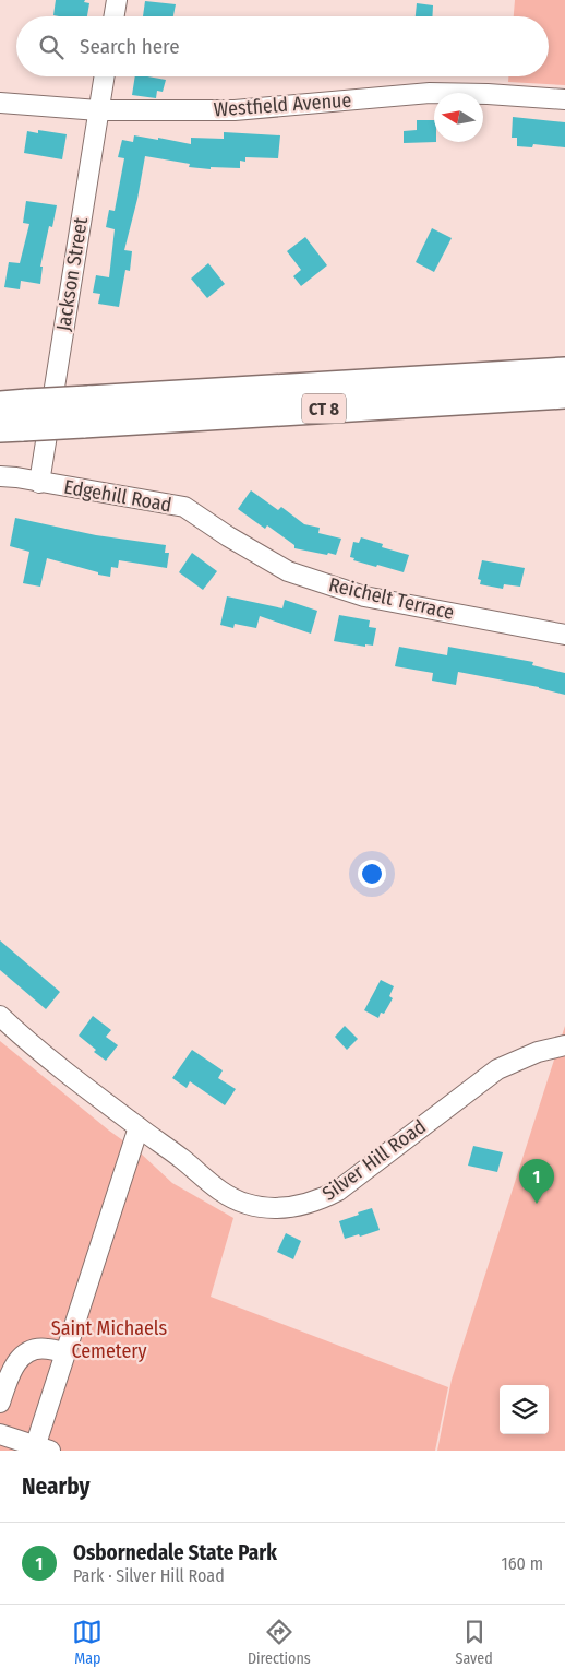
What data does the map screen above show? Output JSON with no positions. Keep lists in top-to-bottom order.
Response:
{
  "streets": {
    "highway": ["CT 8"],
    "street": [
      "Westfield Avenue",
      "Jackson Street",
      "Edgehill Road",
      "Reichelt Terrace",
      "Silver Hill Road"
    ]
  },
  "crossings": [
    ["Westfield Avenue", "Jackson Street"],
    ["Jackson Street", "Edgehill Road"],
    ["Edgehill Road", "Reichelt Terrace"]
  ],
  "parks": ["Saint Michaels Cemetery"],
  "north": "left",
  "page": {
    "search": "Search here",
    "pins": "1",
    "heading": "Nearby",
    "list": [
      {
        "mark": "1",
        "name": "Osbornedale State Park",
        "note": "Park · Silver Hill Road",
        "value": "160 m"
      }
    ],
    "nav": ["Map", "Directions", "Saved"]
  }
}
